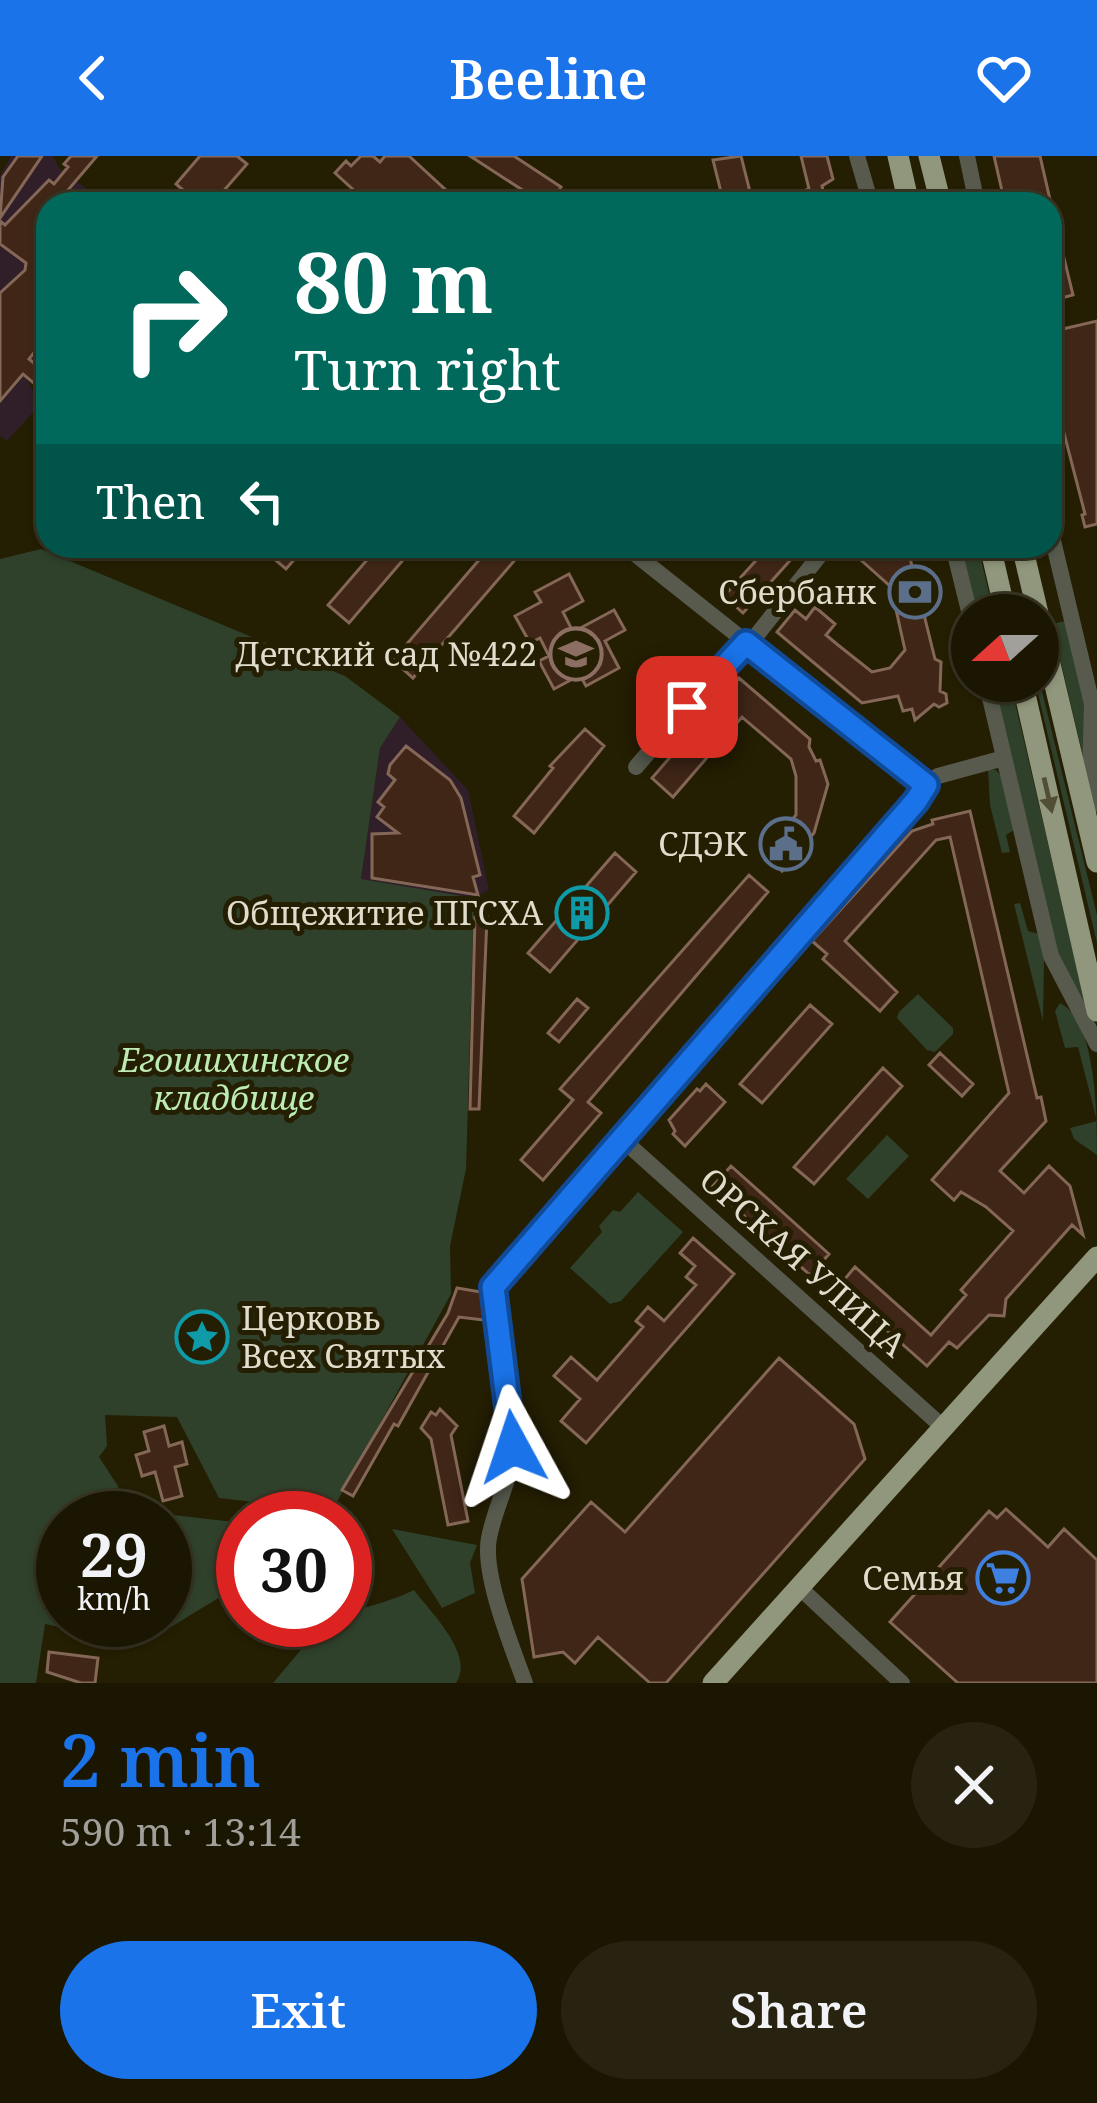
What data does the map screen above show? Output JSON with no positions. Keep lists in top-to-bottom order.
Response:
{
  "streets": {
    "street": ["ОРСКАЯ УЛИЦА"]
  },
  "parks": ["Егошихинское кладбище"],
  "places": {
    "bank": ["Сбербанк"],
    "school or university": ["Детский сад №422"],
    "public building": ["СДЭК"],
    "building": ["Общежитие ПГСХА"],
    "place": ["Церковь Всех Святых"],
    "supermarket": ["Семья"]
  },
  "north": "left",
  "page": {
    "header": "Beeline",
    "turn": ["80 m", "Turn right"],
    "then": "Then",
    "speed": "29 km/h",
    "limit": "30",
    "heading": ["2 min", "590 m · 13:14"],
    "buttons": ["Exit", "Share"]
  }
}
